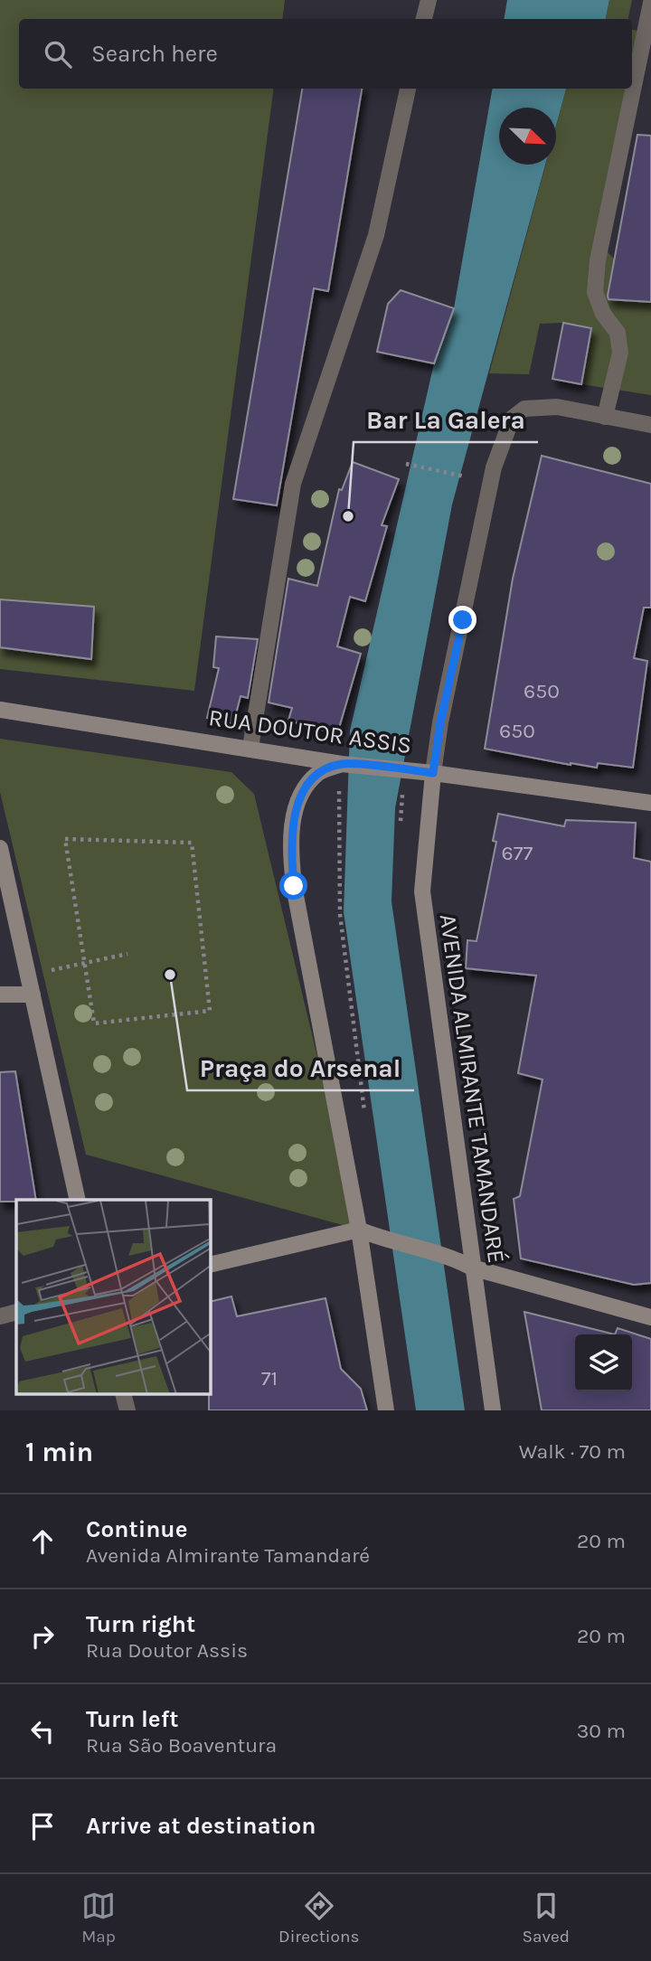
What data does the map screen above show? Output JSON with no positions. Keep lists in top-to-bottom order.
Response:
{
  "streets": {
    "street": ["RUA DOUTOR ASSIS", "AVENIDA ALMIRANTE TAMANDARÉ"]
  },
  "crossings": [
    ["RUA DOUTOR ASSIS", "AVENIDA ALMIRANTE TAMANDARÉ"]
  ],
  "places": ["Bar La Galera", "Praça do Arsenal"],
  "house_numbers": [
    "650",
    "650",
    "677",
    "71"
  ],
  "north": "bottom right",
  "page": {
    "search": "Search here",
    "heading": ["1 min", "Walk · 70 m"],
    "list": [
      ["Continue", "Avenida Almirante Tamandaré", "20 m"],
      ["Turn right", "Rua Doutor Assis", "20 m"],
      ["Turn left", "Rua São Boaventura", "30 m"],
      "Arrive at destination"
    ],
    "nav": ["Map", "Directions", "Saved"]
  }
}
